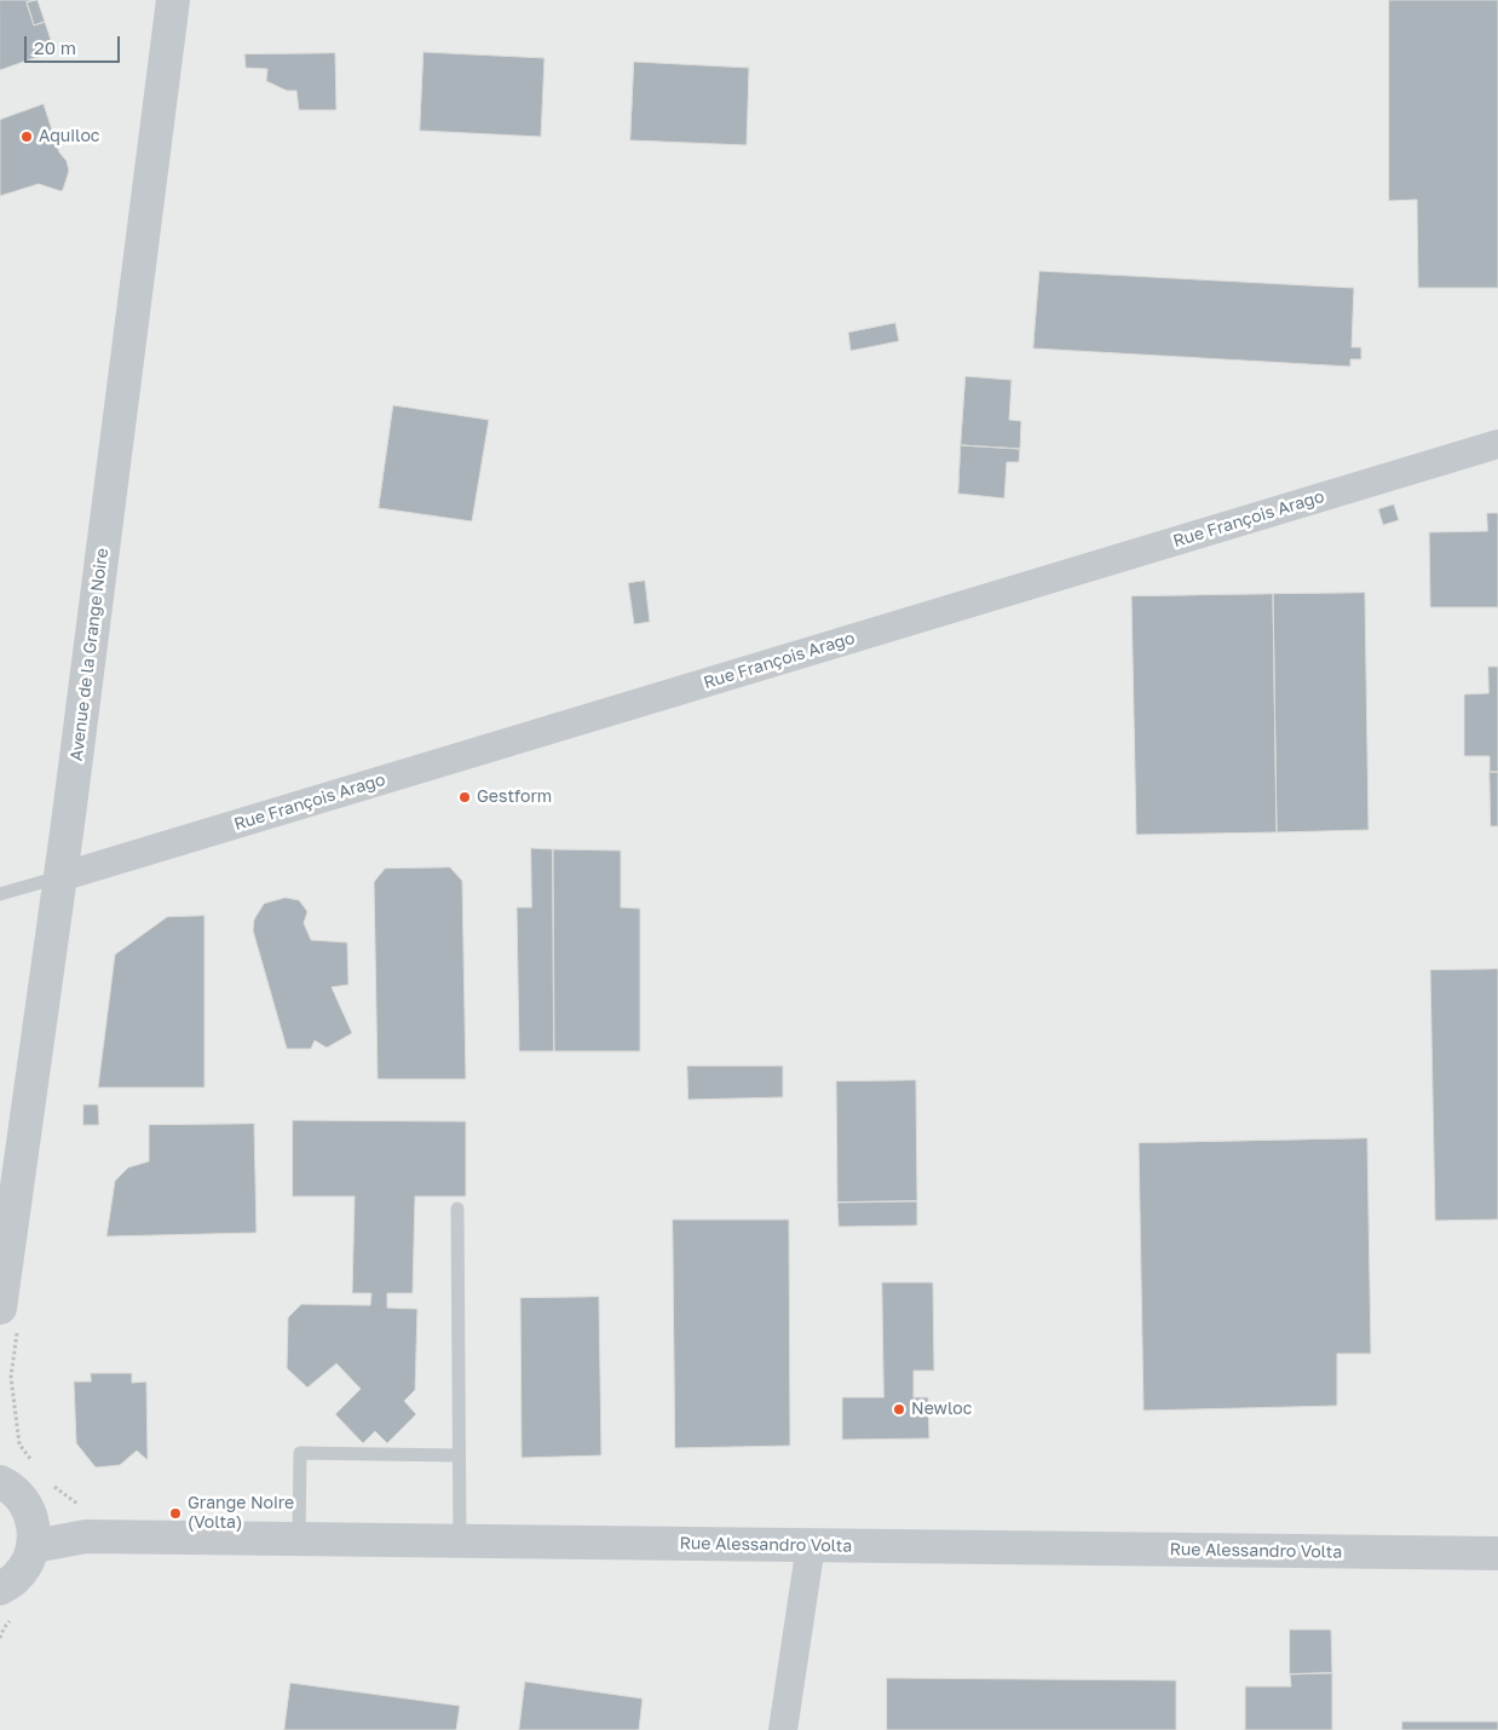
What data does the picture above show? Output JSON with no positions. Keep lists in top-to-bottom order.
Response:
{
  "streets": {
    "street": ["Rue François Arago", "Avenue de la Grange Noire", "Rue Alessandro Volta"]
  },
  "crossings": [
    ["Rue François Arago", "Avenue de la Grange Noire"]
  ],
  "places": [
    "Aquiloc",
    "Gestform",
    "Newloc",
    "Grange Noire (Volta)"
  ],
  "scale_bar": "20 m"
}
